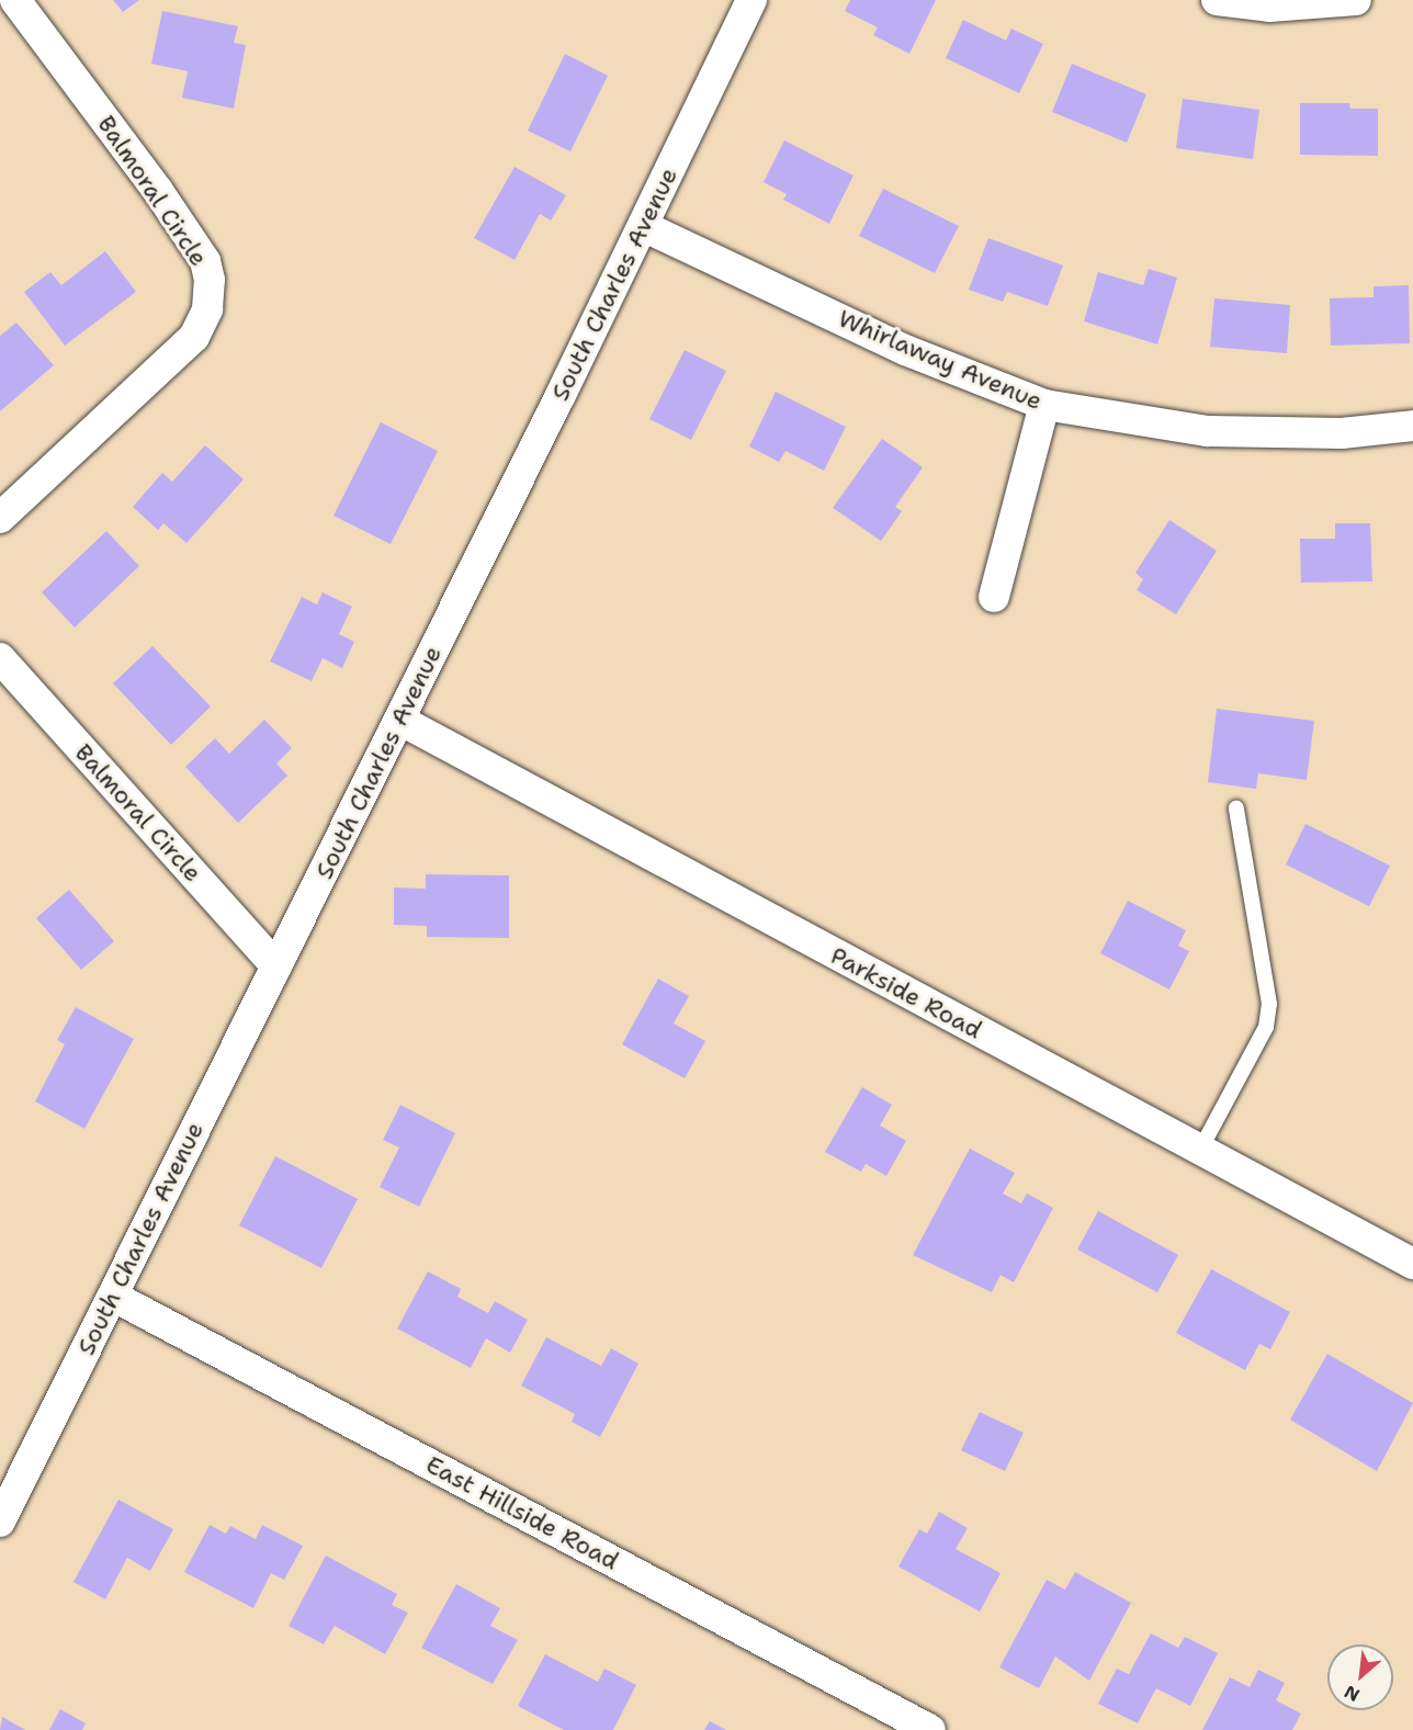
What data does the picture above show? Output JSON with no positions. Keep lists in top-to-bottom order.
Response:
{
  "streets": {
    "street": [
      "Balmoral Circle",
      "South Charles Avenue",
      "Whirlaway Avenue",
      "Parkside Road",
      "East Hillside Road"
    ]
  },
  "crossings": [
    ["Balmoral Circle", "South Charles Avenue"],
    ["South Charles Avenue", "Whirlaway Avenue"],
    ["South Charles Avenue", "Parkside Road"],
    ["South Charles Avenue", "East Hillside Road"]
  ],
  "north": "bottom left"
}
